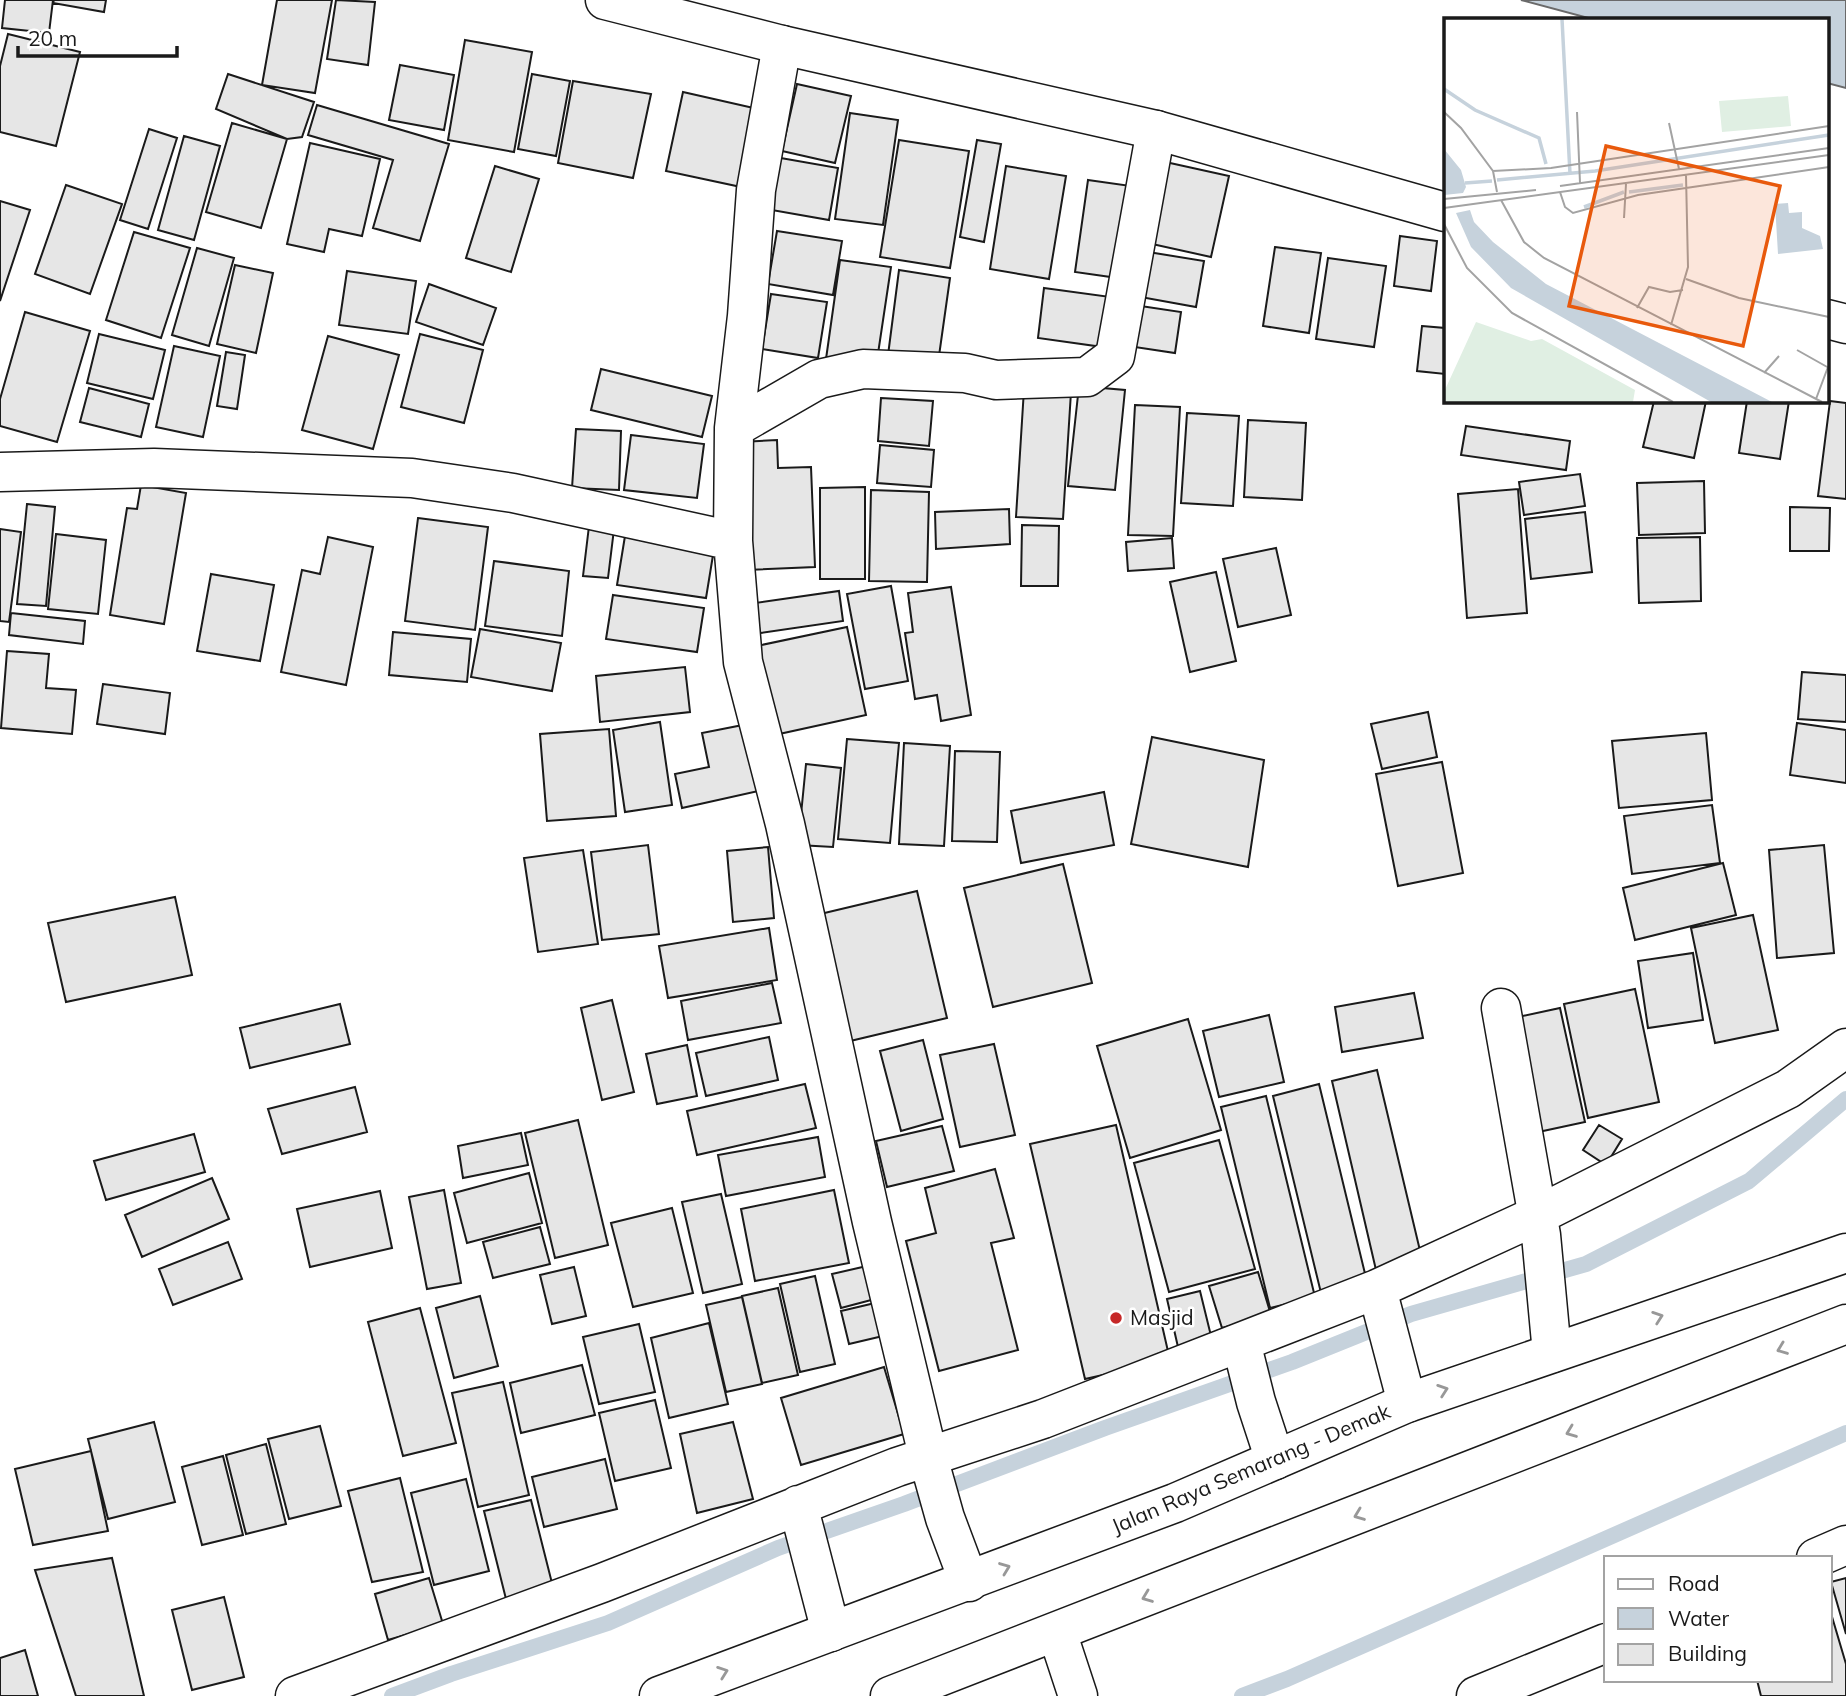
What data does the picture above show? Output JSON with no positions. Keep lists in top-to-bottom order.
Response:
{
  "streets": {
    "main road": ["Jalan Raya Semarang - Demak"]
  },
  "places": ["Masjid"],
  "legend": ["Road", "Water", "Building"],
  "scale_bar": "20 m"
}
